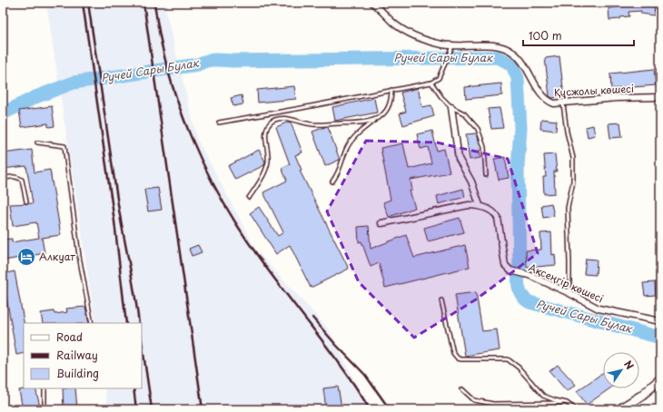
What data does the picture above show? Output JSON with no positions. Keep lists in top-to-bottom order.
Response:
{
  "streets": {
    "street": ["Құсжолы көшесі", "Ақсеңгір көшесі"]
  },
  "water": ["Ручей Сары Булак"],
  "places": {
    "hotel": ["Алкуат"]
  },
  "legend": ["Road", "Railway", "Building"],
  "scale_bar": "100 m",
  "north": "top right"
}
